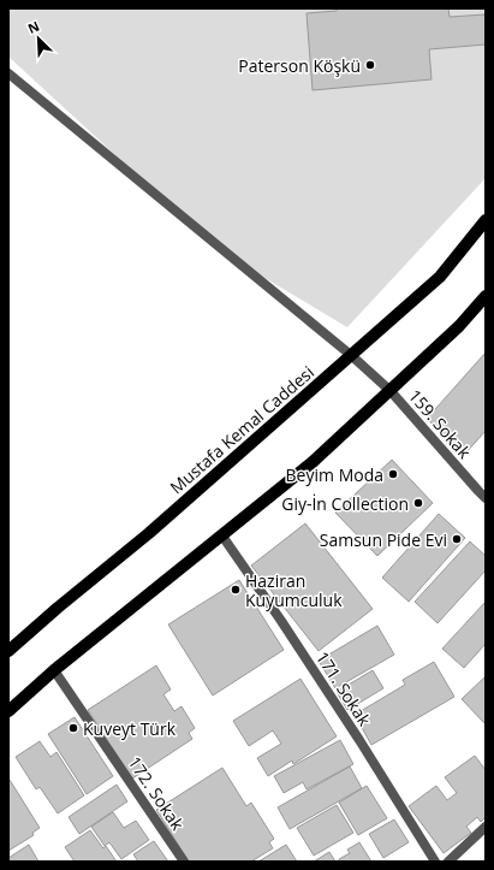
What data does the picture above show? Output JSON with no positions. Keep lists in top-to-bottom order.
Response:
{
  "streets": {
    "main road": ["Mustafa Kemal Caddesi"],
    "street": ["159. Sokak", "171. Sokak", "172. Sokak"]
  },
  "crossings": [
    ["159. Sokak", "Mustafa Kemal Caddesi"]
  ],
  "places": [
    "Paterson Köşkü",
    "Beyim Moda",
    "Giy-İn Collection",
    "Samsun Pide Evi",
    "Haziran Kuyumculuk",
    "Kuveyt Türk"
  ],
  "north": "top left"
}
